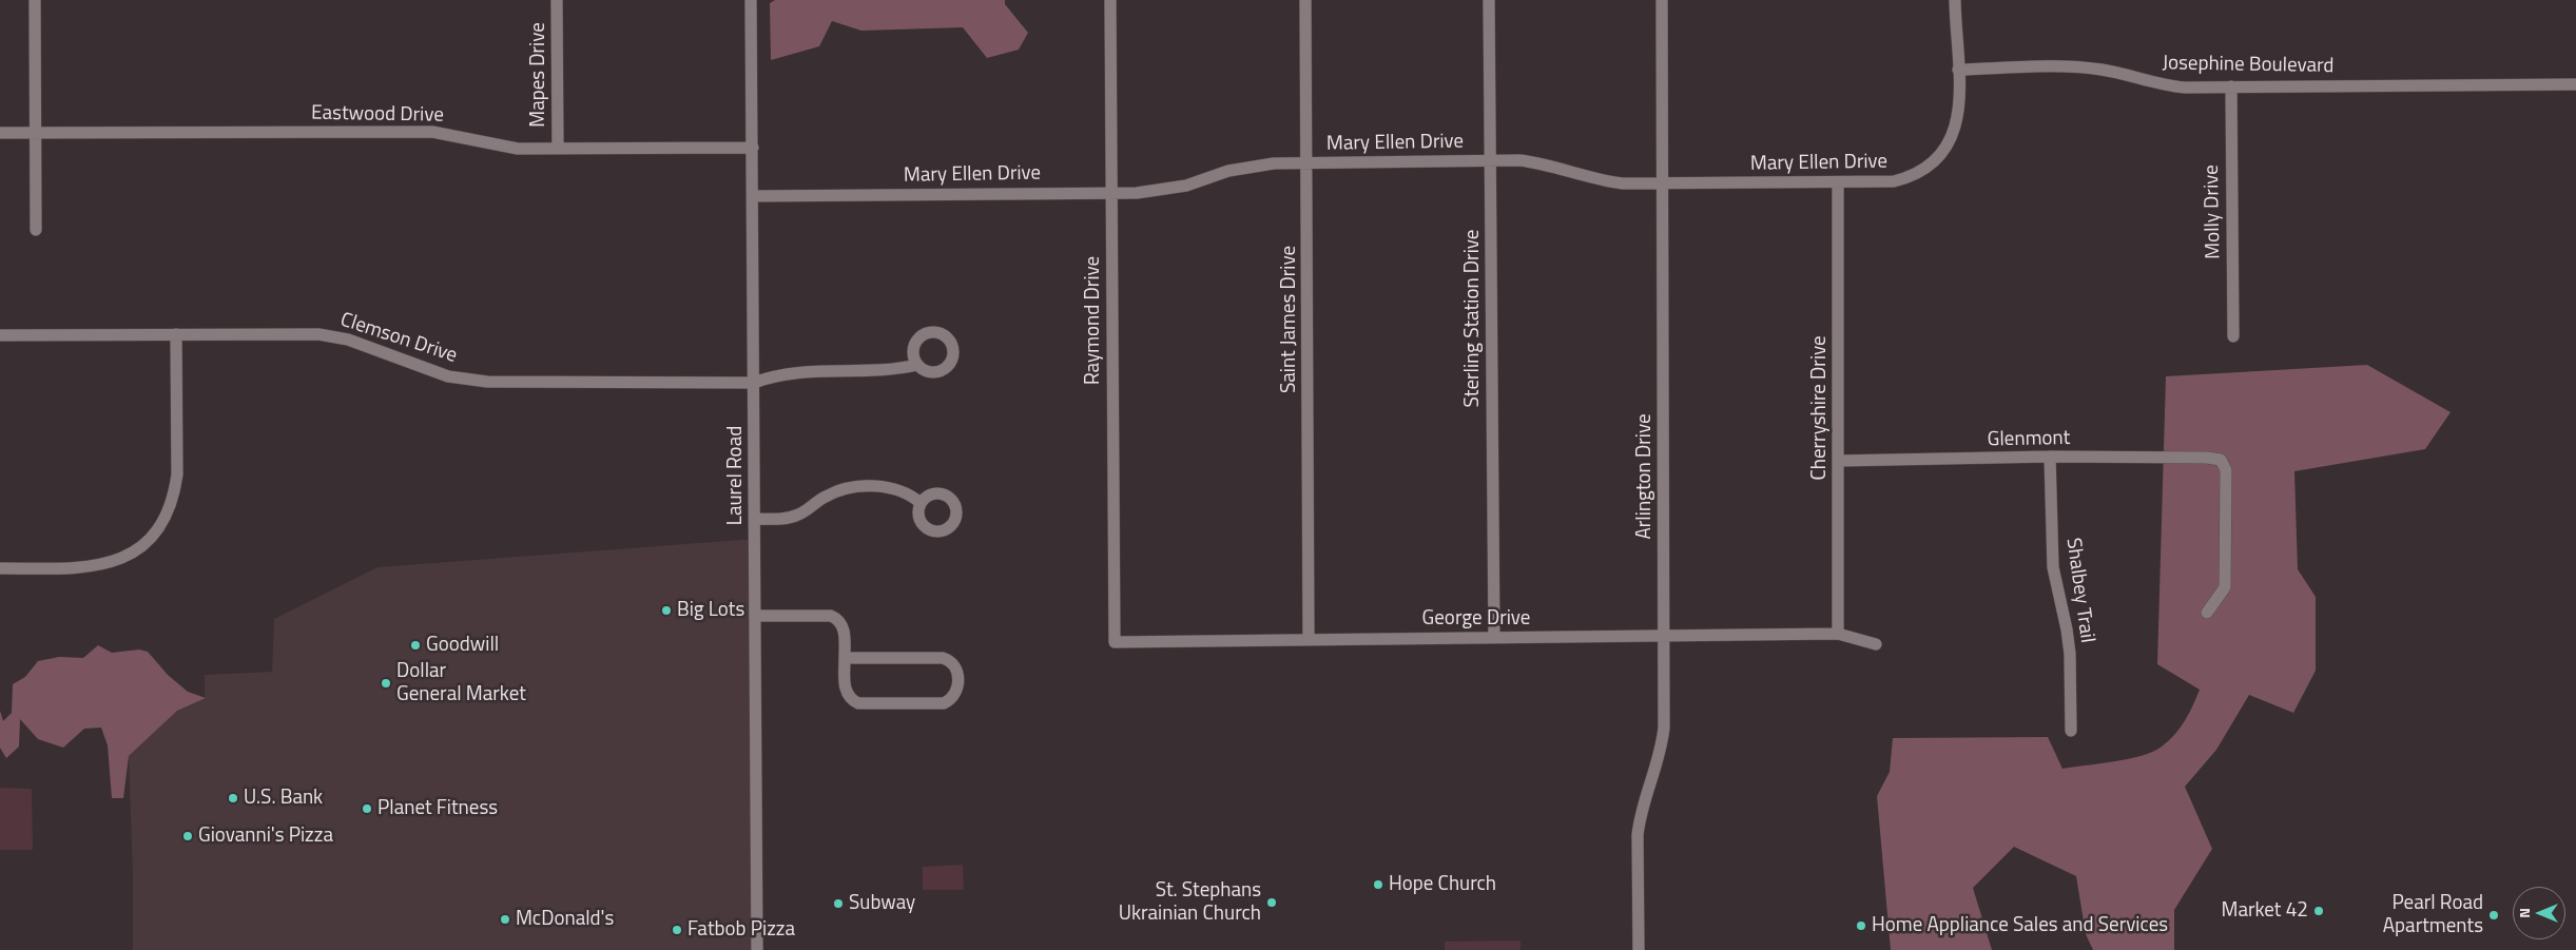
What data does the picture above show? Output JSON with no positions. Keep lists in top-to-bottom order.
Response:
{
  "streets": {
    "street": [
      "Josephine Boulevard",
      "Mapes Drive",
      "Eastwood Drive",
      "Mary Ellen Drive",
      "Molly Drive",
      "Sterling Station Drive",
      "Saint James Drive",
      "Raymond Drive",
      "Clemson Drive",
      "Cherryshire Drive",
      "Glenmont",
      "Laurel Road",
      "Arlington Drive",
      "Shalbey Trail",
      "George Drive"
    ]
  },
  "crossings": [
    ["Josephine Boulevard", "Mary Ellen Drive"],
    ["Josephine Boulevard", "Molly Drive"],
    ["Mapes Drive", "Eastwood Drive"],
    ["Eastwood Drive", "Laurel Road"],
    ["Mary Ellen Drive", "Sterling Station Drive"],
    ["Mary Ellen Drive", "Saint James Drive"],
    ["Mary Ellen Drive", "Raymond Drive"],
    ["Mary Ellen Drive", "Cherryshire Drive"],
    ["Mary Ellen Drive", "Laurel Road"],
    ["Mary Ellen Drive", "Arlington Drive"],
    ["Sterling Station Drive", "George Drive"],
    ["Saint James Drive", "George Drive"],
    ["Raymond Drive", "George Drive"],
    ["Clemson Drive", "Laurel Road"],
    ["Cherryshire Drive", "Glenmont"],
    ["Cherryshire Drive", "George Drive"],
    ["Glenmont", "Shalbey Trail"],
    ["Arlington Drive", "George Drive"]
  ],
  "places": [
    "Big Lots",
    "Goodwill",
    "Dollar General Market",
    "U.S. Bank",
    "Planet Fitness",
    "Giovanni's Pizza",
    "Hope Church",
    "St. Stephans Ukrainian Church",
    "Subway",
    "Market 42",
    "Pearl Road Apartments",
    "McDonald's",
    "Home Appliance Sales and Services",
    "Fatbob Pizza"
  ],
  "north": "left"
}
